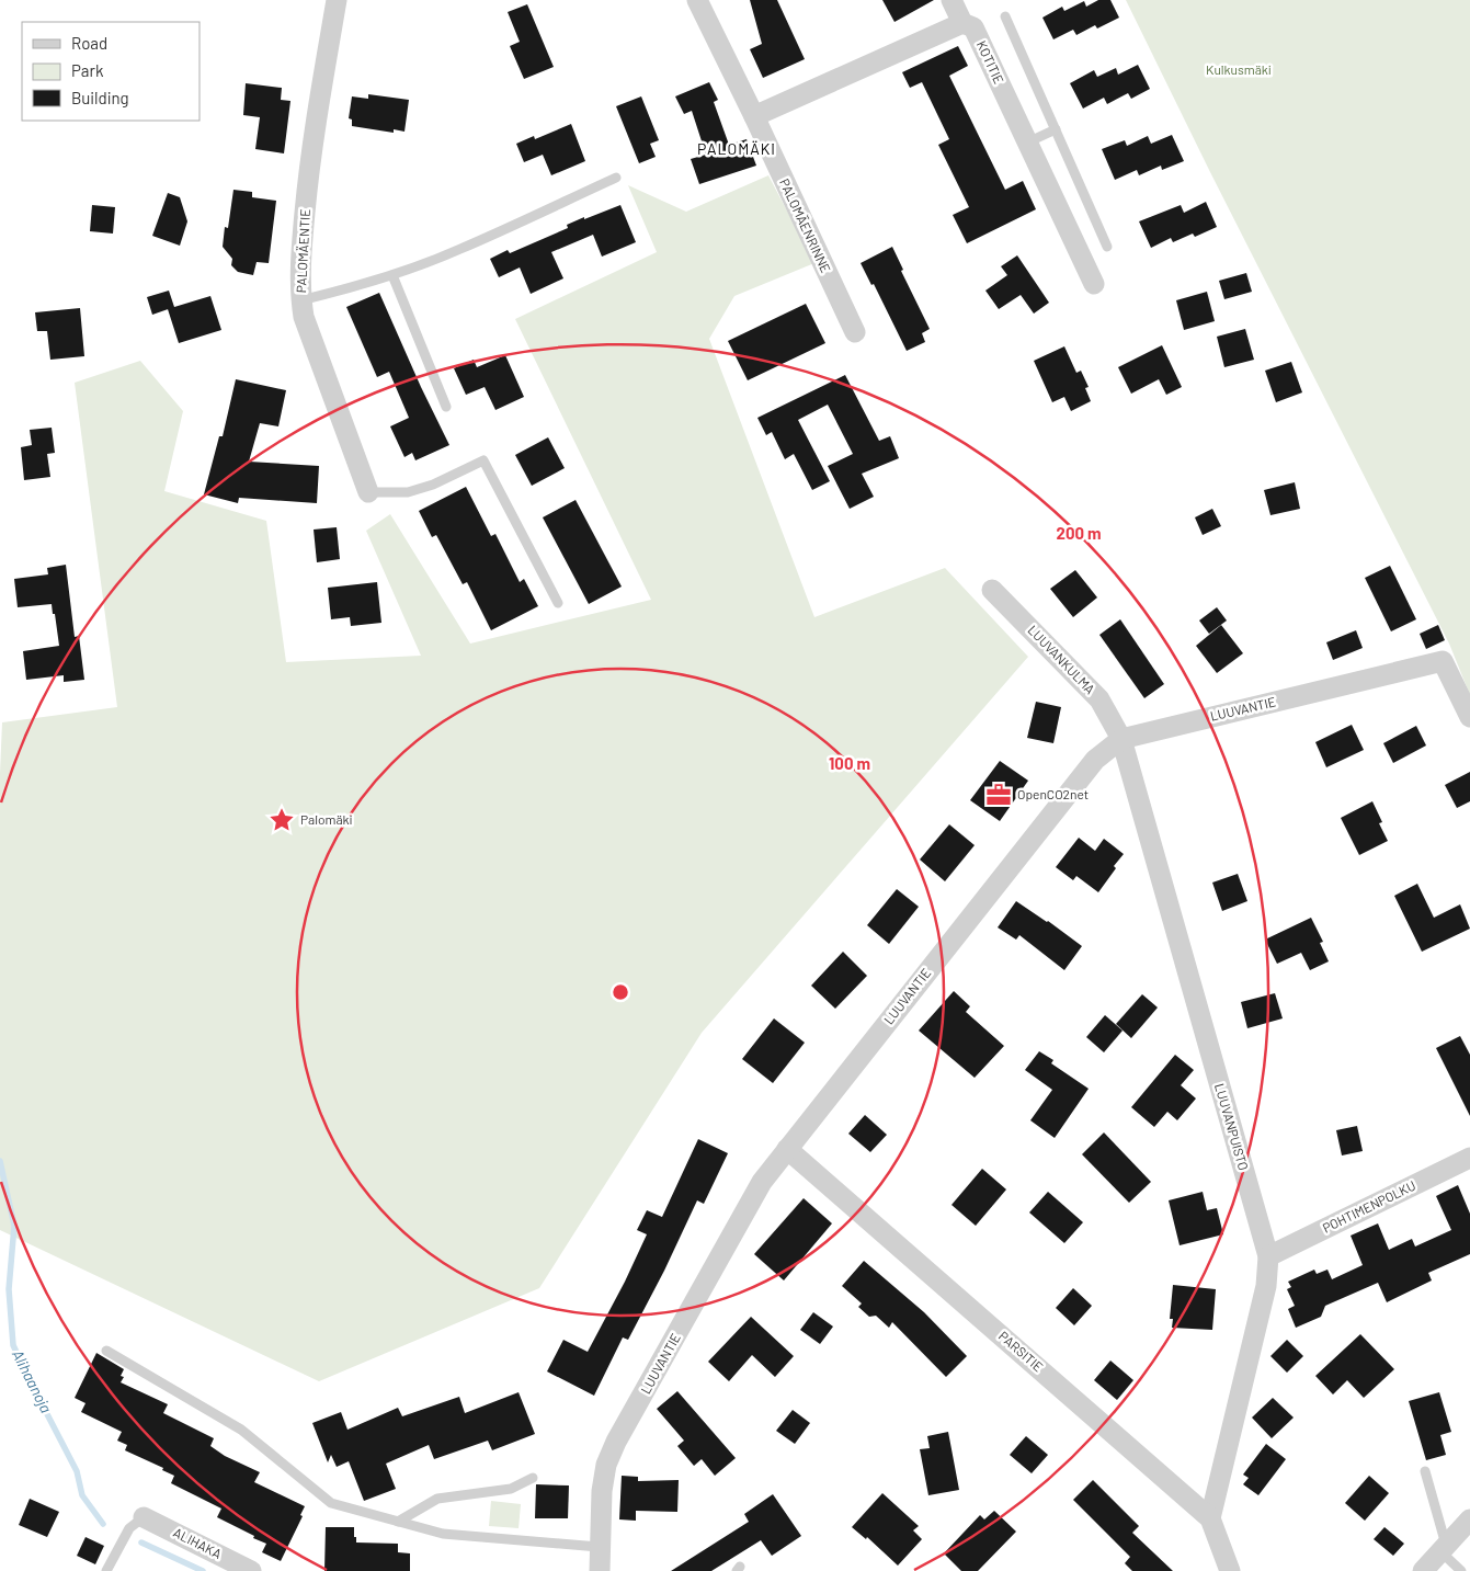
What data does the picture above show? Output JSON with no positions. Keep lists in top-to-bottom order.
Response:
{
  "streets": {
    "street": [
      "KOTITIE",
      "PALOMÄENRINNE",
      "PALOMÄENTIE",
      "LUUVANKULMA",
      "LUUVANTIE",
      "LUUVANPUISTO",
      "POHTIMENPOLKU",
      "PARSITIE",
      "ALIHAKA"
    ]
  },
  "crossings": [
    ["LUUVANKULMA", "LUUVANTIE"],
    ["LUUVANKULMA", "LUUVANPUISTO"],
    ["LUUVANTIE", "LUUVANPUISTO"],
    ["LUUVANTIE", "PARSITIE"],
    ["LUUVANPUISTO", "POHTIMENPOLKU"],
    ["LUUVANPUISTO", "PARSITIE"]
  ],
  "districts": ["PALOMÄKI"],
  "water": ["Alihaanoja"],
  "parks": ["Kulkusmäki"],
  "places": {
    "office": ["OpenCO2net"],
    "place": ["Palomäki"]
  },
  "legend": ["Road", "Park", "Building"],
  "rings": ["200 m", "100 m"]
}
